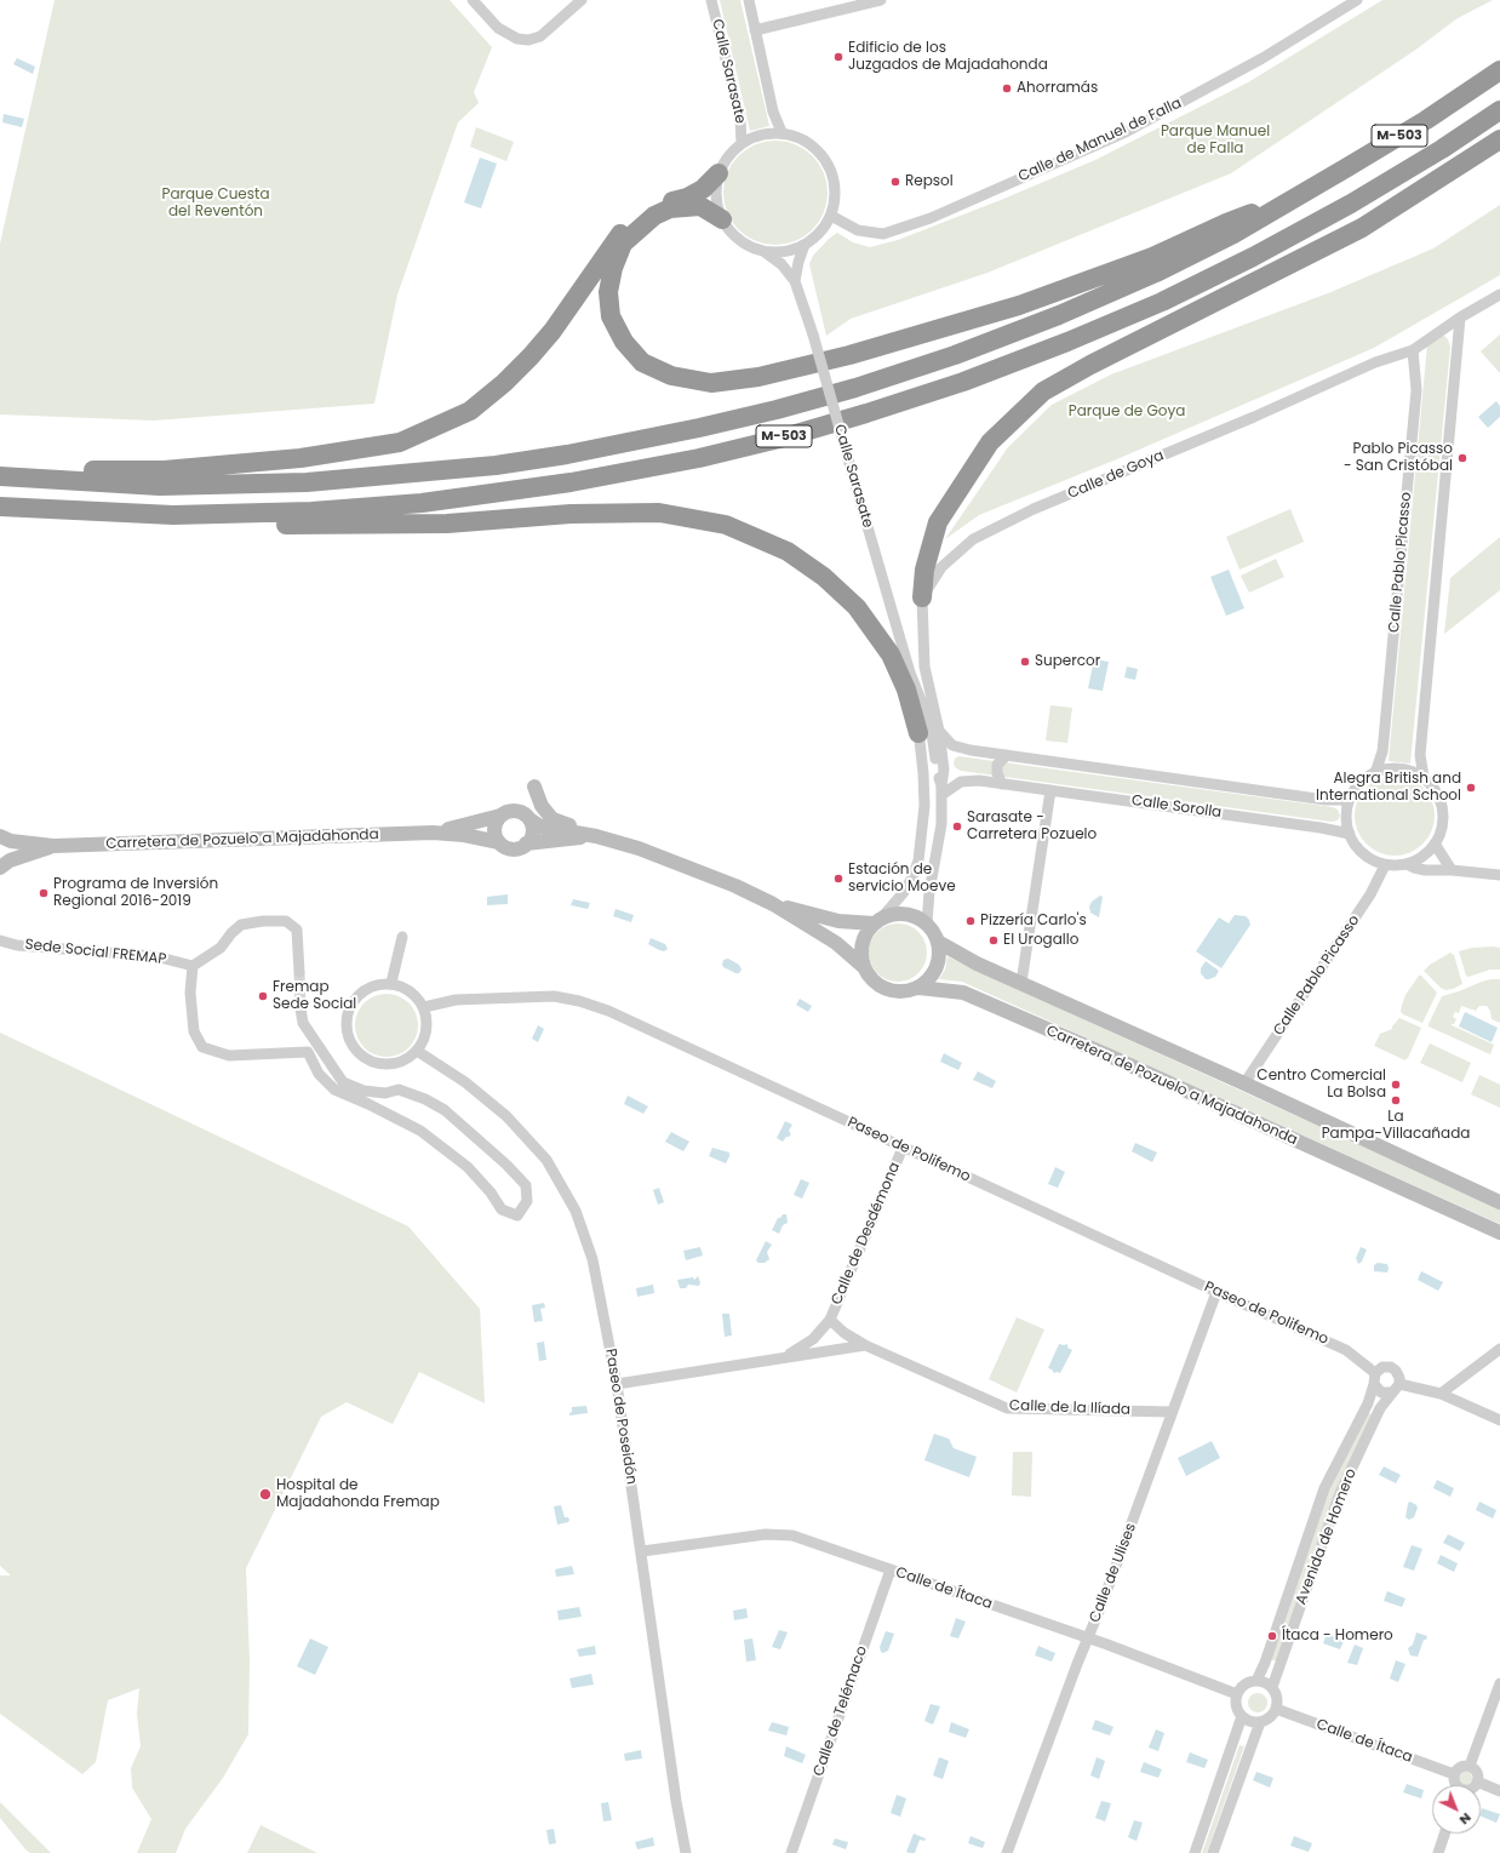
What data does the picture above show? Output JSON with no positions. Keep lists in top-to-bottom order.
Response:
{
  "streets": {
    "highway": ["M-503"],
    "street": [
      "Calle Sarasate",
      "Calle de Manuel de Falla",
      "Calle de Goya",
      "Calle Pablo Picasso",
      "Calle Sorolla",
      "Carretera de Pozuelo a Majadahonda",
      "Sede Social FREMAP",
      "Paseo de Polifemo",
      "Calle de Desdémona",
      "Calle de la Ilíada",
      "Paseo de Poseidón",
      "Avenida de Homero",
      "Calle de Ulises",
      "Calle de Ítaca",
      "Calle de Telémaco"
    ]
  },
  "crossings": [
    ["Calle Sarasate", "M-503"],
    ["Calle Sarasate", "Calle de Manuel de Falla"],
    ["Calle Sarasate", "Calle Sorolla"],
    ["Calle Sarasate", "Carretera de Pozuelo a Majadahonda"],
    ["Calle de Goya", "Calle Pablo Picasso"],
    ["Calle Pablo Picasso", "Calle Sorolla"],
    ["Calle Pablo Picasso", "Carretera de Pozuelo a Majadahonda"],
    ["Paseo de Polifemo", "Calle de Desdémona"],
    ["Paseo de Polifemo", "Paseo de Poseidón"],
    ["Paseo de Polifemo", "Avenida de Homero"],
    ["Paseo de Polifemo", "Calle de Ulises"],
    ["Calle de Desdémona", "Calle de la Ilíada"],
    ["Calle de la Ilíada", "Calle de Ulises"],
    ["Paseo de Poseidón", "Calle de Ítaca"],
    ["Avenida de Homero", "Calle de Ítaca"],
    ["Calle de Ulises", "Calle de Ítaca"],
    ["Calle de Ítaca", "Calle de Telémaco"]
  ],
  "parks": ["Parque Manuel de Falla", "Parque Cuesta del Reventón", "Parque de Goya"],
  "places": [
    "Edificio de los Juzgados de Majadahonda",
    "Ahorramás",
    "Repsol",
    "Pablo Picasso - San Cristóbal",
    "Supercor",
    "Alegra British and International School",
    "Sarasate - Carretera Pozuelo",
    "Estación de servicio Moeve",
    "Programa de Inversión Regional 2016-2019",
    "Pizzería Carlo's",
    "El Urogallo",
    "Fremap Sede Social",
    "Centro Comercial La Bolsa",
    "La Pampa-Villacañada",
    "Hospital de Majadahonda Fremap",
    "Ítaca - Homero"
  ],
  "north": "bottom right"
}
